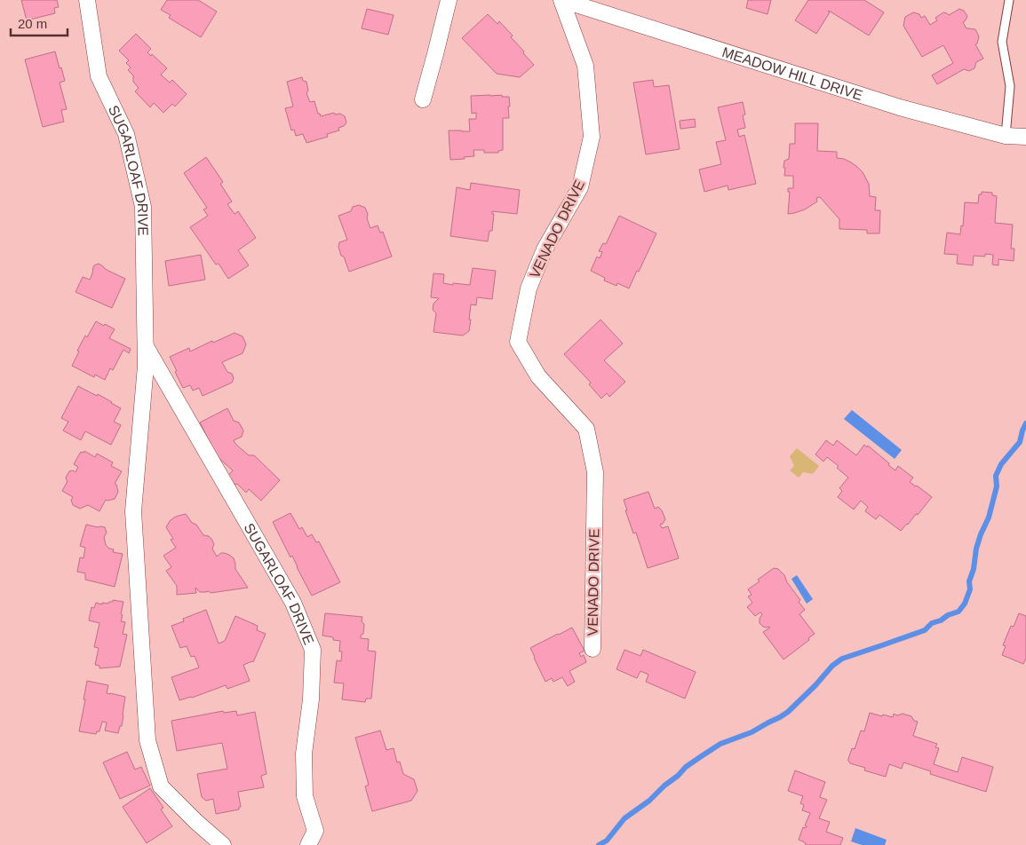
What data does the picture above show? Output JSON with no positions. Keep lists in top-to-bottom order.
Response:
{
  "streets": {
    "street": ["MEADOW HILL DRIVE", "SUGARLOAF DRIVE", "VENADO DRIVE"]
  },
  "crossings": [
    ["MEADOW HILL DRIVE", "VENADO DRIVE"]
  ],
  "scale_bar": "20 m"
}
